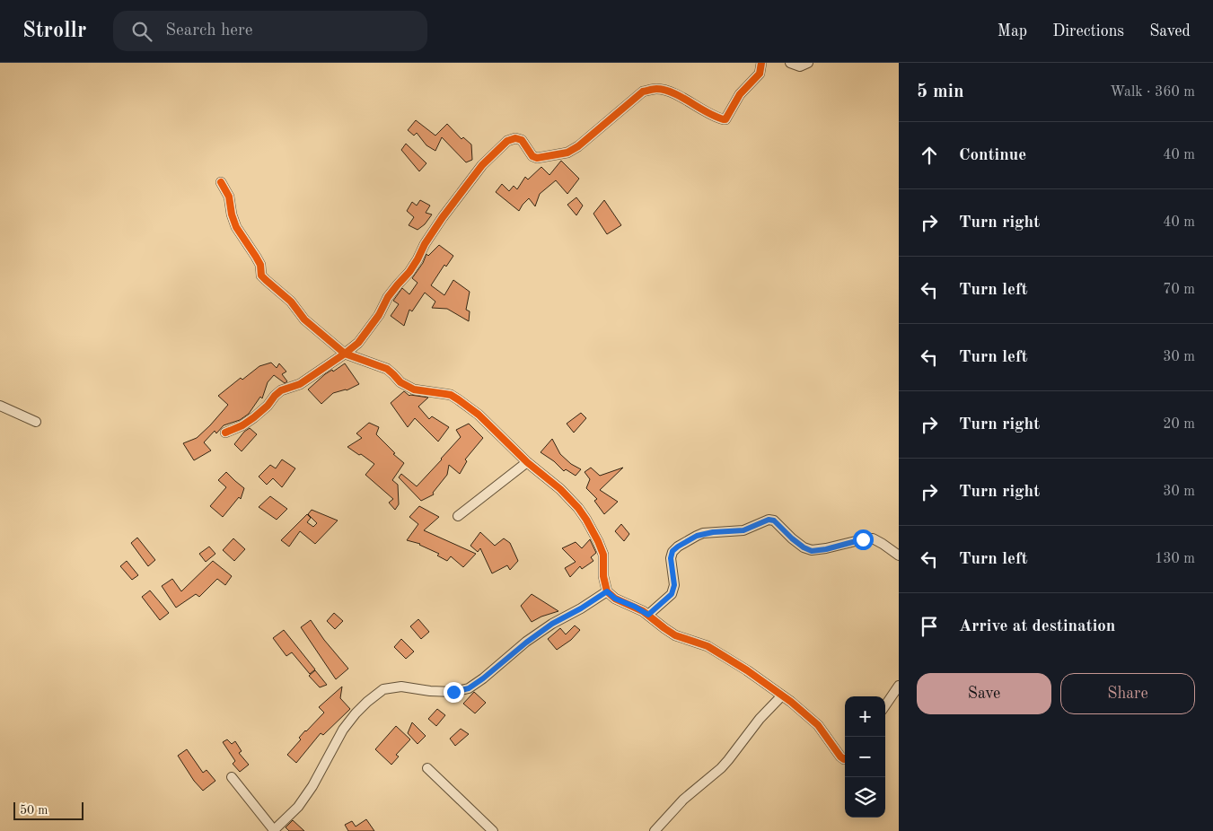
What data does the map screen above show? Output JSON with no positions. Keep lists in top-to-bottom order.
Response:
{
  "scale_bar": "50 m",
  "page": {
    "header": "Strollr",
    "search": "Search here",
    "nav": ["Map", "Directions", "Saved"],
    "heading": ["5 min", "Walk · 360 m"],
    "list": [
      ["Continue", "40 m"],
      ["Turn right", "40 m"],
      ["Turn left", "70 m"],
      ["Turn left", "30 m"],
      ["Turn right", "20 m"],
      ["Turn right", "30 m"],
      ["Turn left", "130 m"],
      "Arrive at destination"
    ],
    "buttons": ["Save", "Share"],
    "map_buttons": ["+", "−"],
    "scale": "50 m"
  }
}
